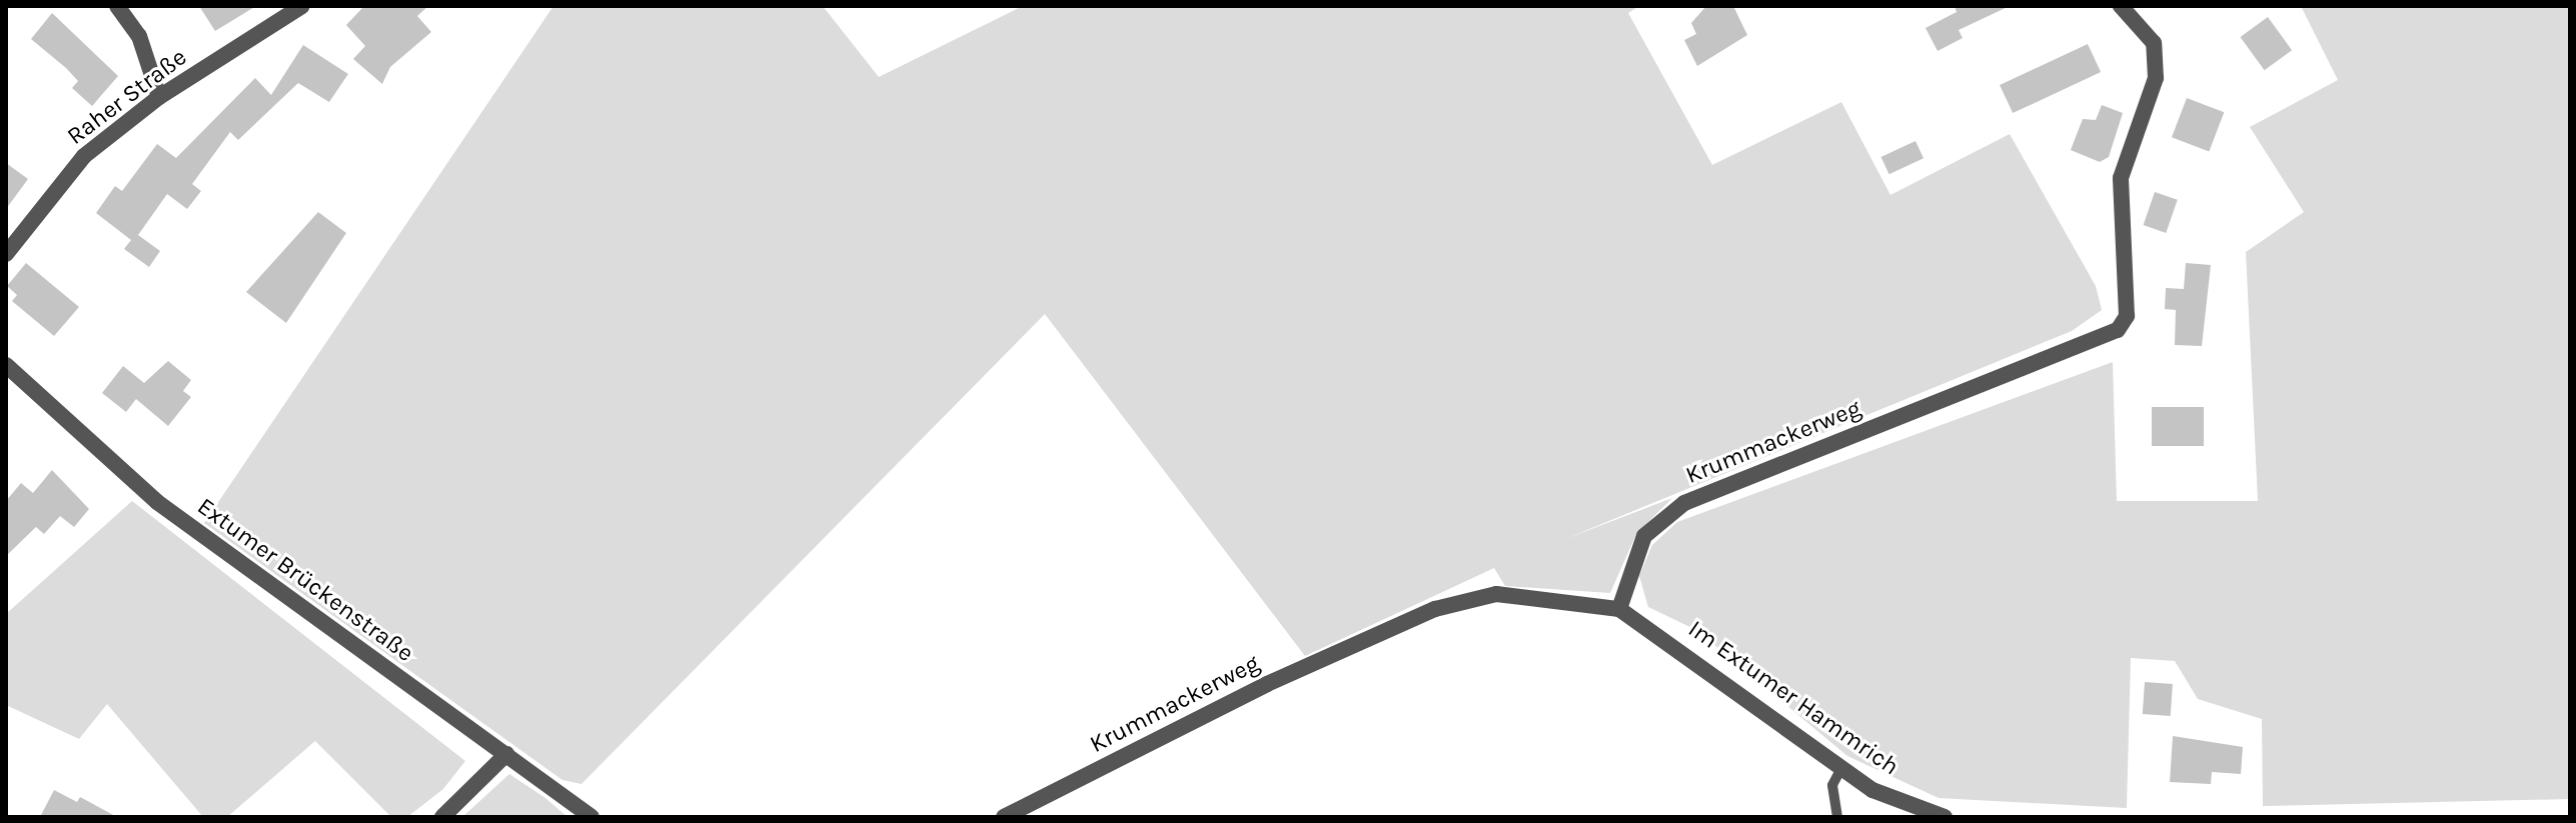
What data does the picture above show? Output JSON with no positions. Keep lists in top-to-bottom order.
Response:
{
  "streets": {
    "street": [
      "Raher Straße",
      "Krummackerweg",
      "Extumer Brückenstraße",
      "Im Extumer Hammrich"
    ]
  },
  "crossings": [
    ["Krummackerweg", "Im Extumer Hammrich"]
  ]
}
